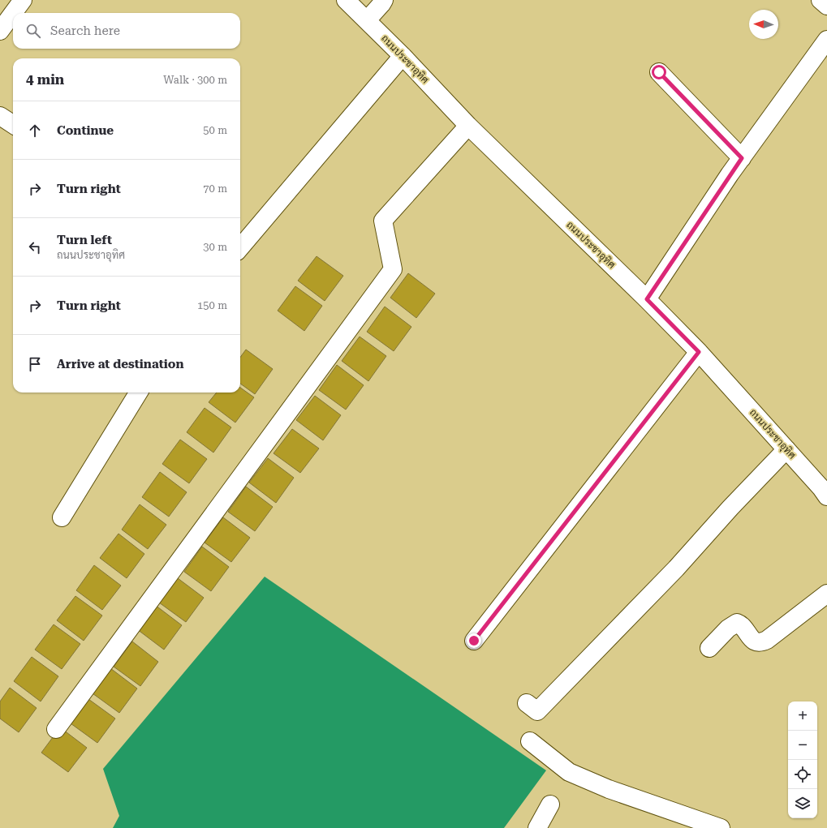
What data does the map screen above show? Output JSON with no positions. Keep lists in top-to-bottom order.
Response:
{
  "streets": {
    "street": ["ถนนประชาอุทิศ"]
  },
  "north": "left",
  "page": {
    "search": "Search here",
    "heading": ["4 min", "Walk · 300 m"],
    "list": [
      ["Continue", "50 m"],
      ["Turn right", "70 m"],
      ["Turn left", "ถนนประชาอุทิศ", "30 m"],
      ["Turn right", "150 m"],
      "Arrive at destination"
    ],
    "map_buttons": ["+", "−"]
  }
}
